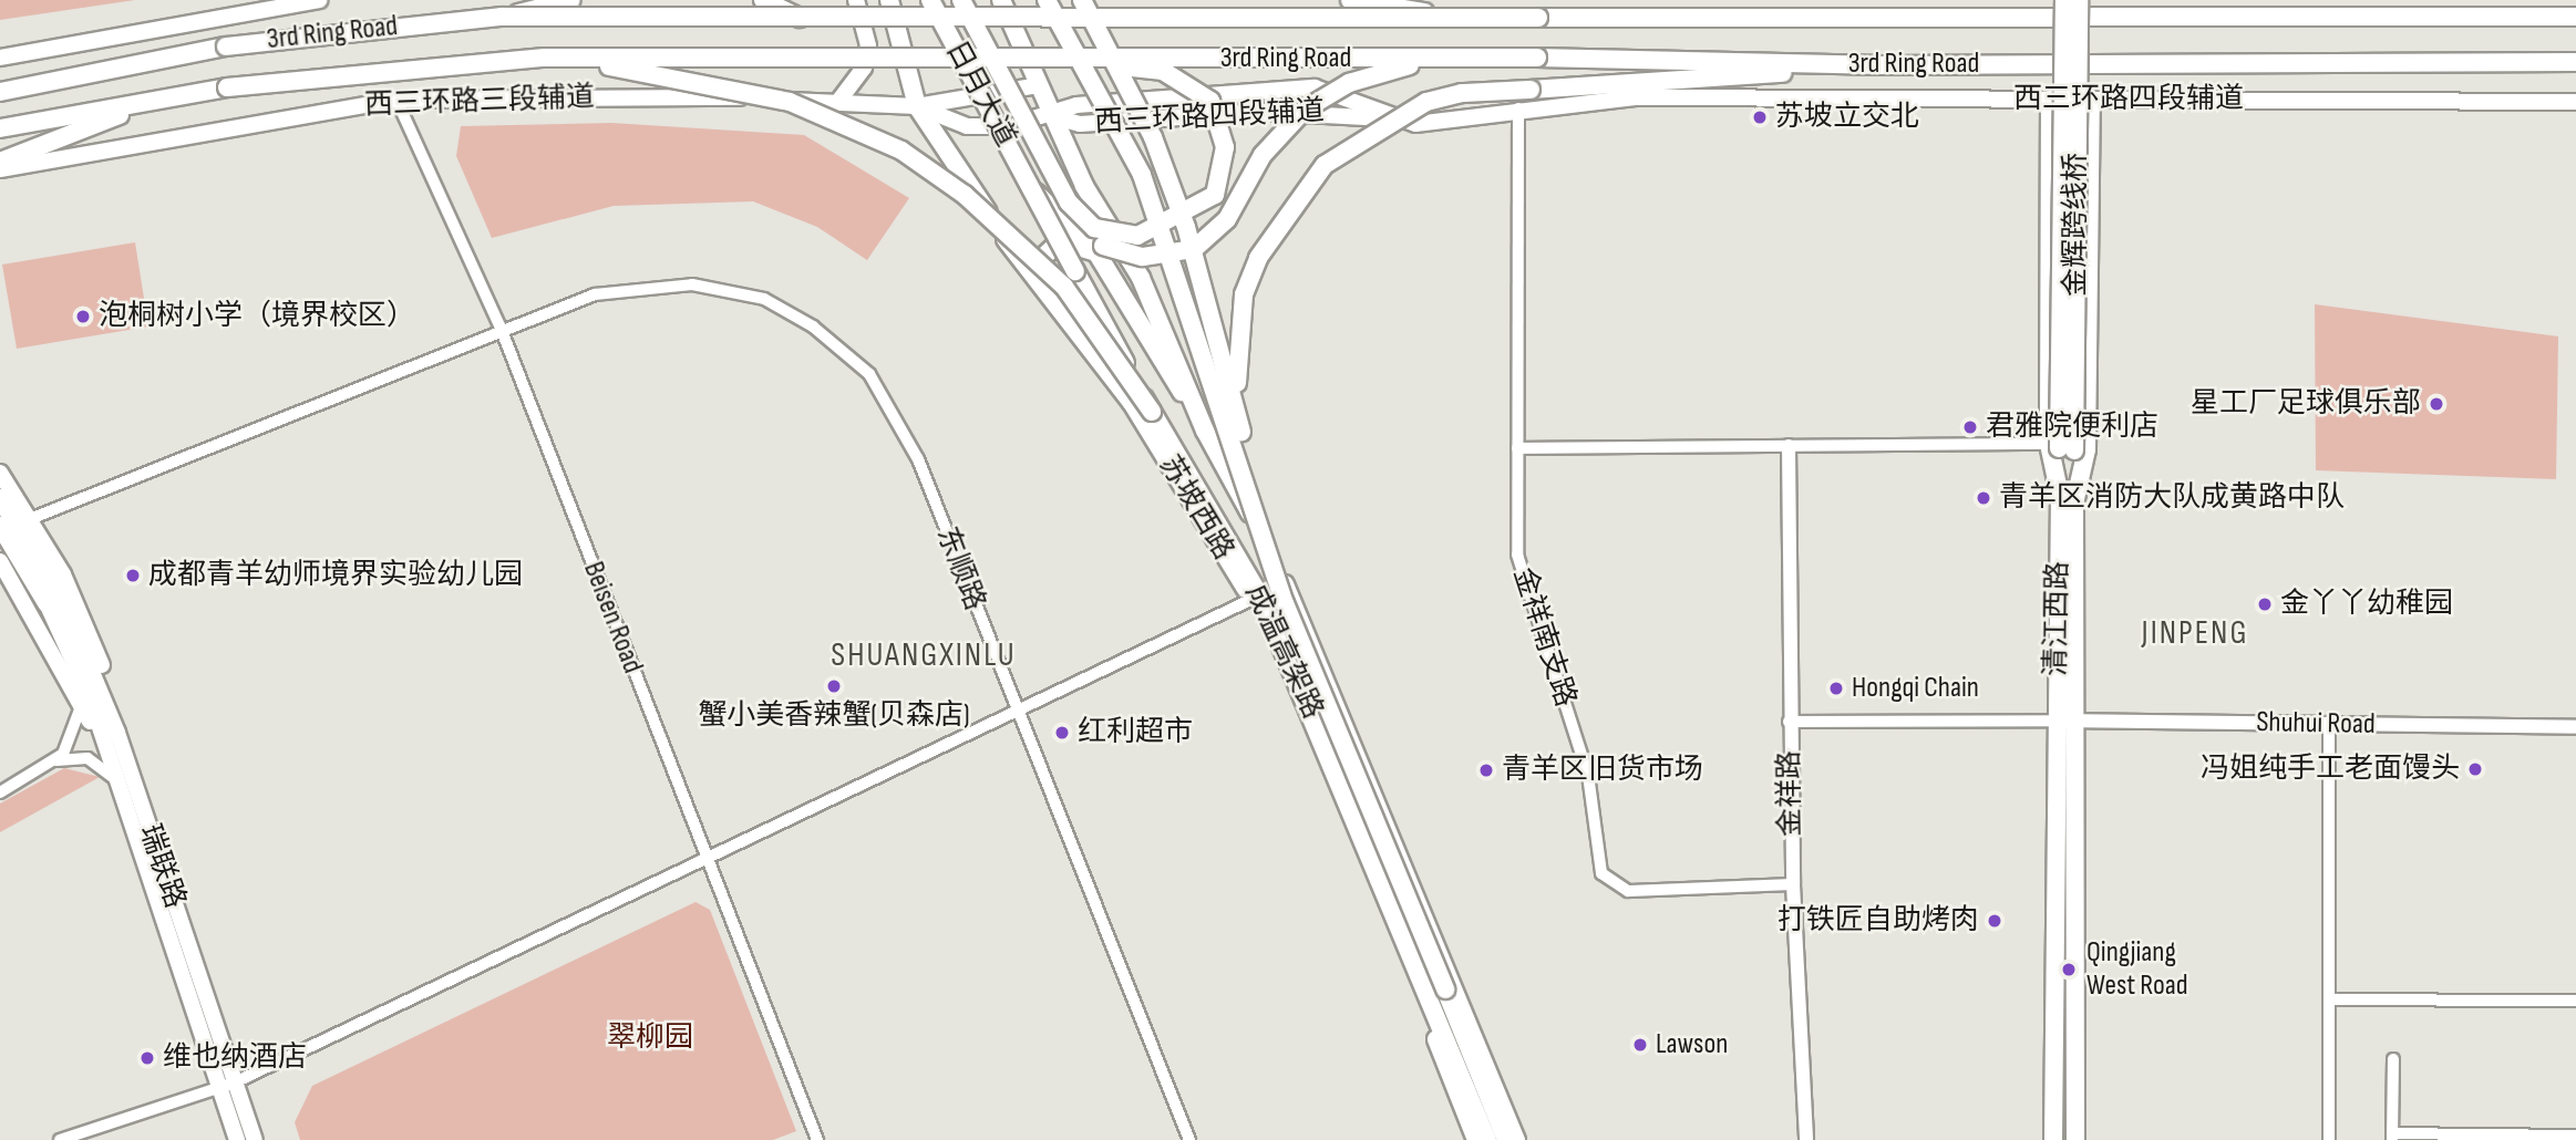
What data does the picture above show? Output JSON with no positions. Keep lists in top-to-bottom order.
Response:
{
  "streets": {
    "main road": [
      "3rd Ring Road",
      "日月大道",
      "西三环路四段辅道",
      "西三环路三段辅道",
      "金辉跨线桥",
      "苏坡西路",
      "清江西路",
      "成温高架路",
      "瑞联路"
    ],
    "street": [
      "东顺路",
      "Beisen Road",
      "金祥南支路",
      "Shuhui Road",
      "金祥路"
    ]
  },
  "crossings": [
    ["日月大道", "成温高架路"],
    ["西三环路四段辅道", "西三环路三段辅道"],
    ["西三环路四段辅道", "苏坡西路"],
    ["西三环路四段辅道", "清江西路"],
    ["西三环路四段辅道", "金祥南支路"],
    ["西三环路三段辅道", "苏坡西路"],
    ["西三环路三段辅道", "Beisen Road"],
    ["东顺路", "Beisen Road"],
    ["清江西路", "Shuhui Road"],
    ["金祥南支路", "金祥路"]
  ],
  "districts": ["JINPENG", "SHUANGXINLU"],
  "parks": ["翠柳园"],
  "places": [
    "苏坡立交北",
    "泡桐树小学（境界校区）",
    "星工厂足球俱乐部",
    "君雅院便利店",
    "青羊区消防大队成黄路中队",
    "成都青羊幼师境界实验幼儿园",
    "金丫丫幼稚园",
    "蟹小美香辣蟹(贝森店)",
    "Hongqi Chain",
    "红利超市",
    "冯姐纯手工老面馒头",
    "青羊区旧货市场",
    "打铁匠自助烤肉",
    "Qingjiang West Road",
    "Lawson",
    "维也纳酒店"
  ]
}
